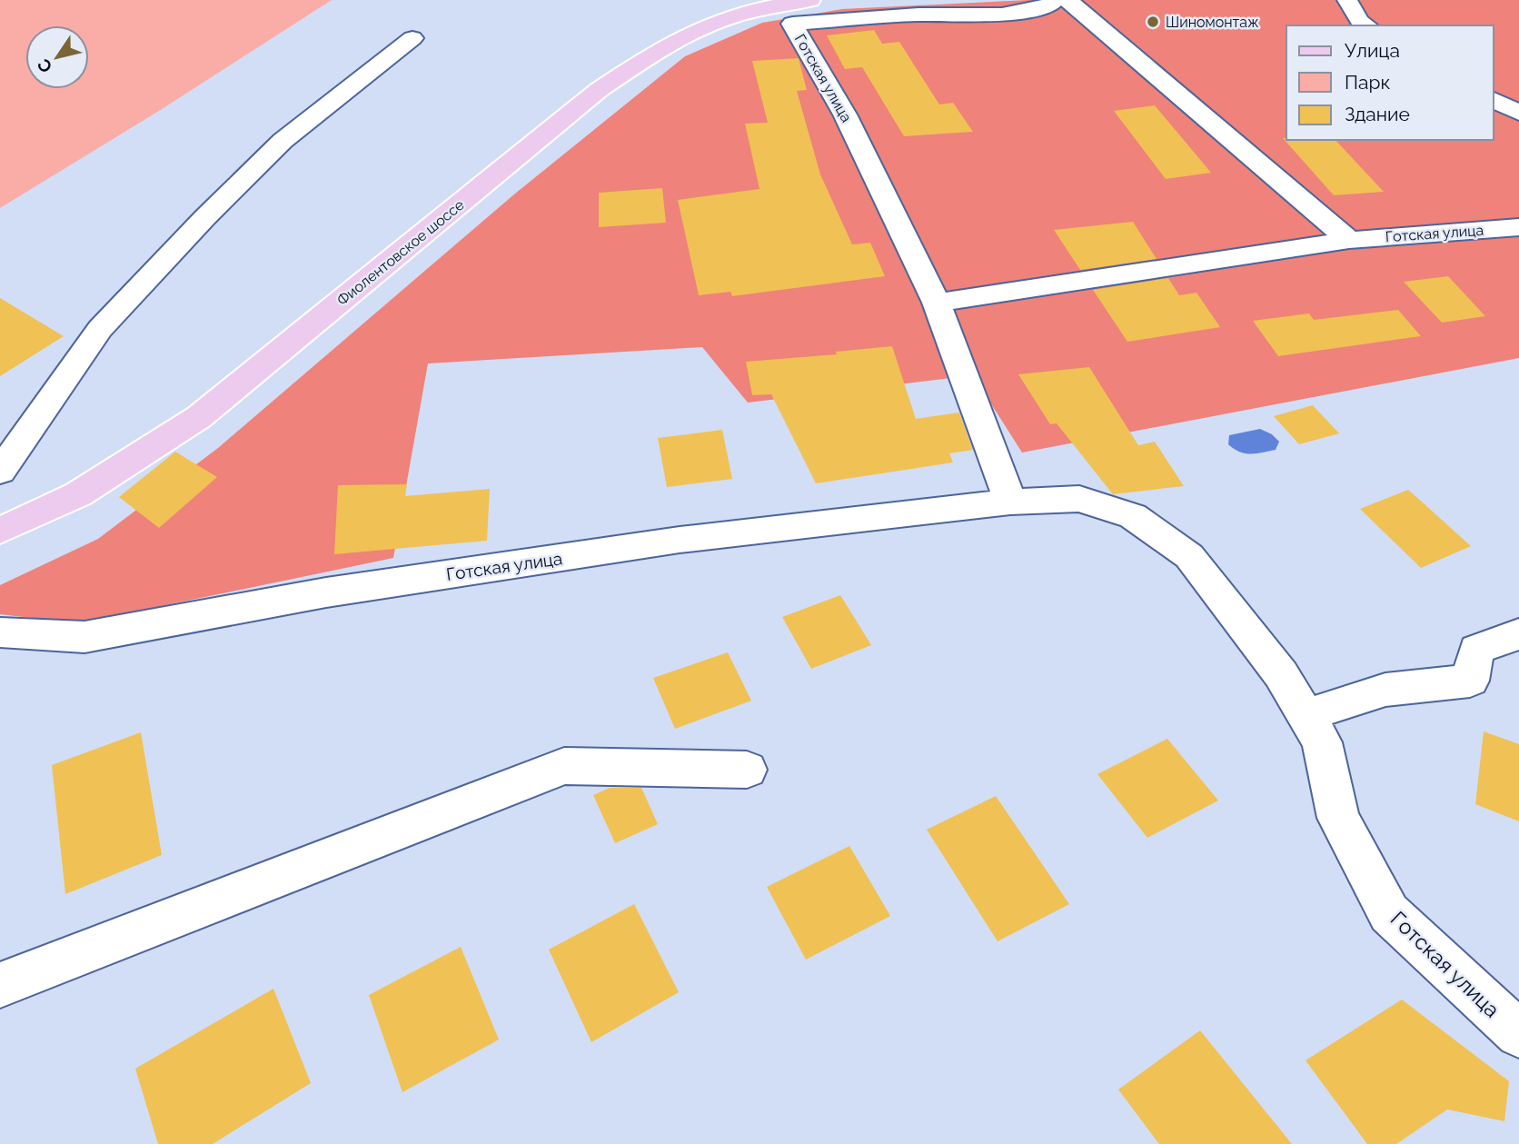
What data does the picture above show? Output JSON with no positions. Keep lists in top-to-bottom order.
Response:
{
  "streets": {
    "main road": ["Фиолентовское шоссе"],
    "street": ["Готская улица"]
  },
  "places": ["Шиномонтаж"],
  "legend": ["Улица", "Парк", "Здание"],
  "north": "bottom left"
}
